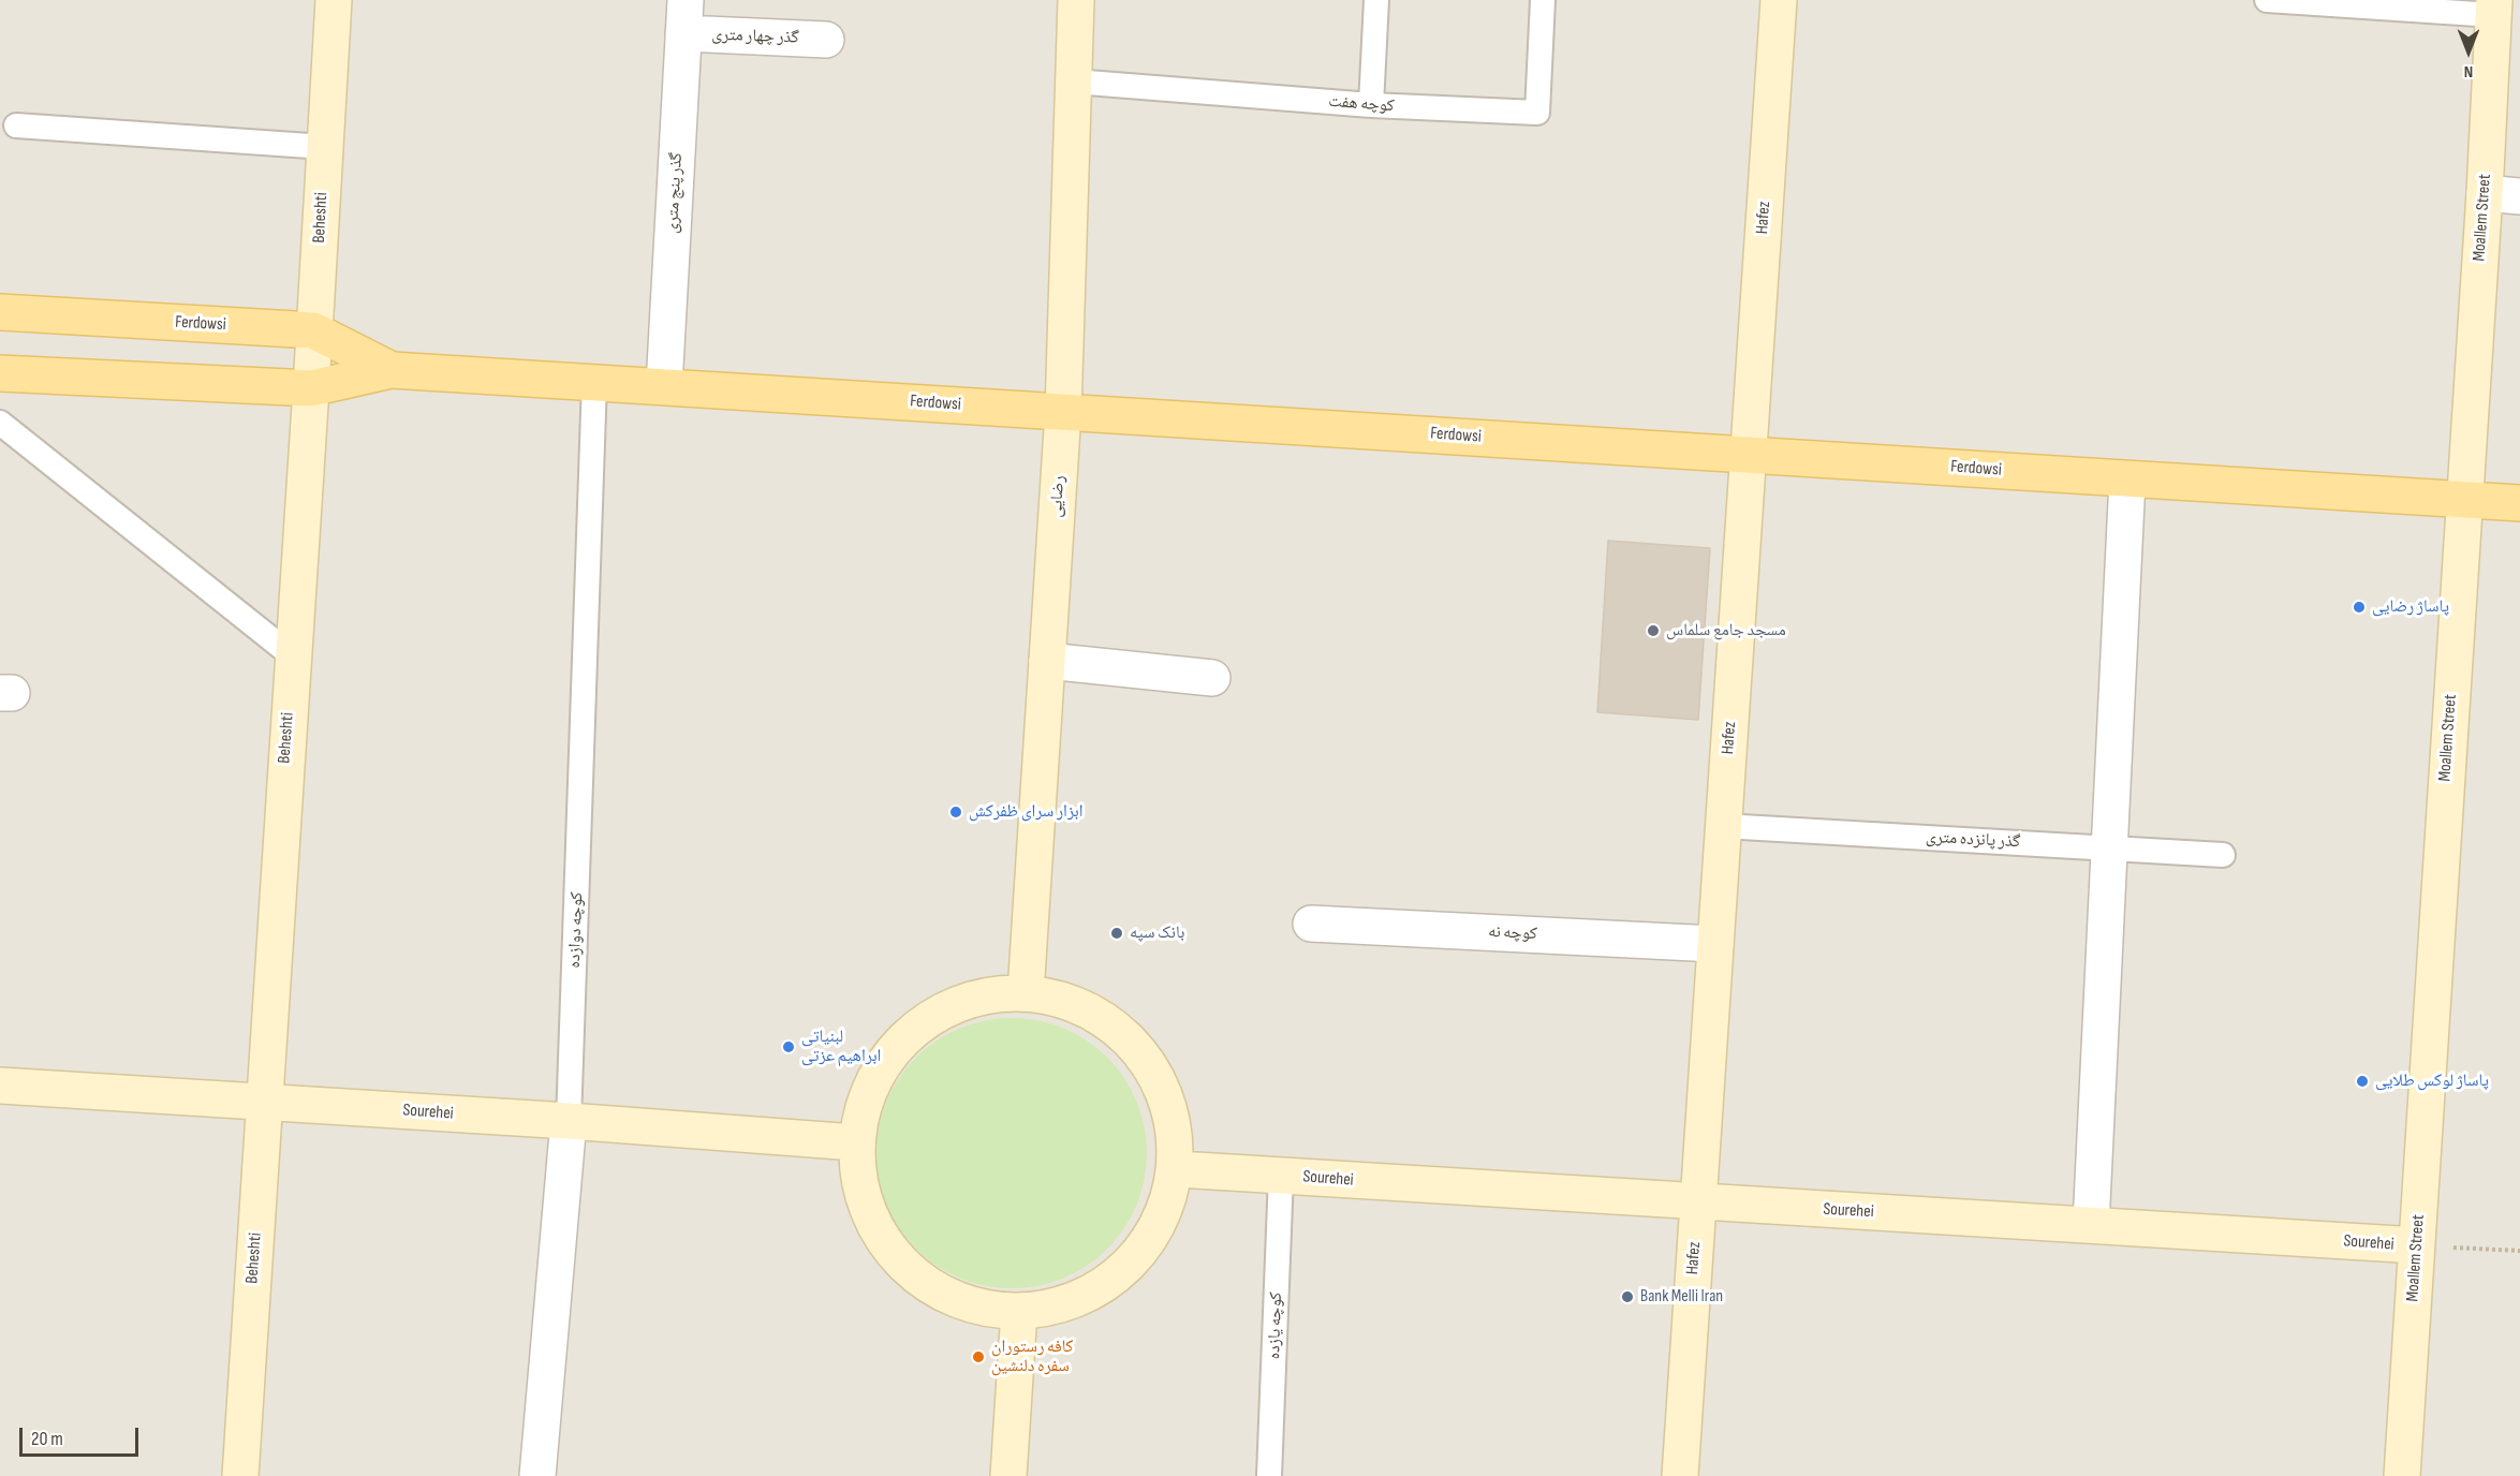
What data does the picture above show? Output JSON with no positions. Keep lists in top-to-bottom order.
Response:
{
  "streets": {
    "main road": ["Ferdowsi"],
    "street": [
      "گذر چهار متری",
      "گذر پنج متری",
      "Beheshti",
      "Hafez",
      "Moallem Street",
      "رضایی",
      "کوچه دوازده",
      "کوچه نه",
      "Sourehei"
    ],
    "lane": ["کوچه هفت", "گذر پانزده متری", "کوچه یازده"]
  },
  "crossings": [
    ["گذر چهار متری", "گذر پنج متری"],
    ["کوچه هفت", "رضایی"],
    ["گذر پنج متری", "Ferdowsi"],
    ["Beheshti", "Ferdowsi"],
    ["Beheshti", "Sourehei"],
    ["Hafez", "Ferdowsi"],
    ["Hafez", "گذر پانزده متری"],
    ["Hafez", "کوچه نه"],
    ["Hafez", "Sourehei"],
    ["Moallem Street", "Ferdowsi"],
    ["Moallem Street", "Sourehei"],
    ["Ferdowsi", "رضایی"],
    ["Ferdowsi", "کوچه دوازده"],
    ["کوچه دوازده", "Sourehei"],
    ["Sourehei", "کوچه یازده"]
  ],
  "places": [
    "پاساژ رضایی",
    "مسجد جامع سلماس",
    "ابزار سرای ظفرکش",
    "بانک سپه",
    "لبنیاتی ابراهیم عزتی",
    "پاساژ لوکس طلایی",
    "Bank Melli Iran",
    "کافه رستوران سفره دلنشین"
  ],
  "scale_bar": "20 m",
  "north": "bottom"
}
